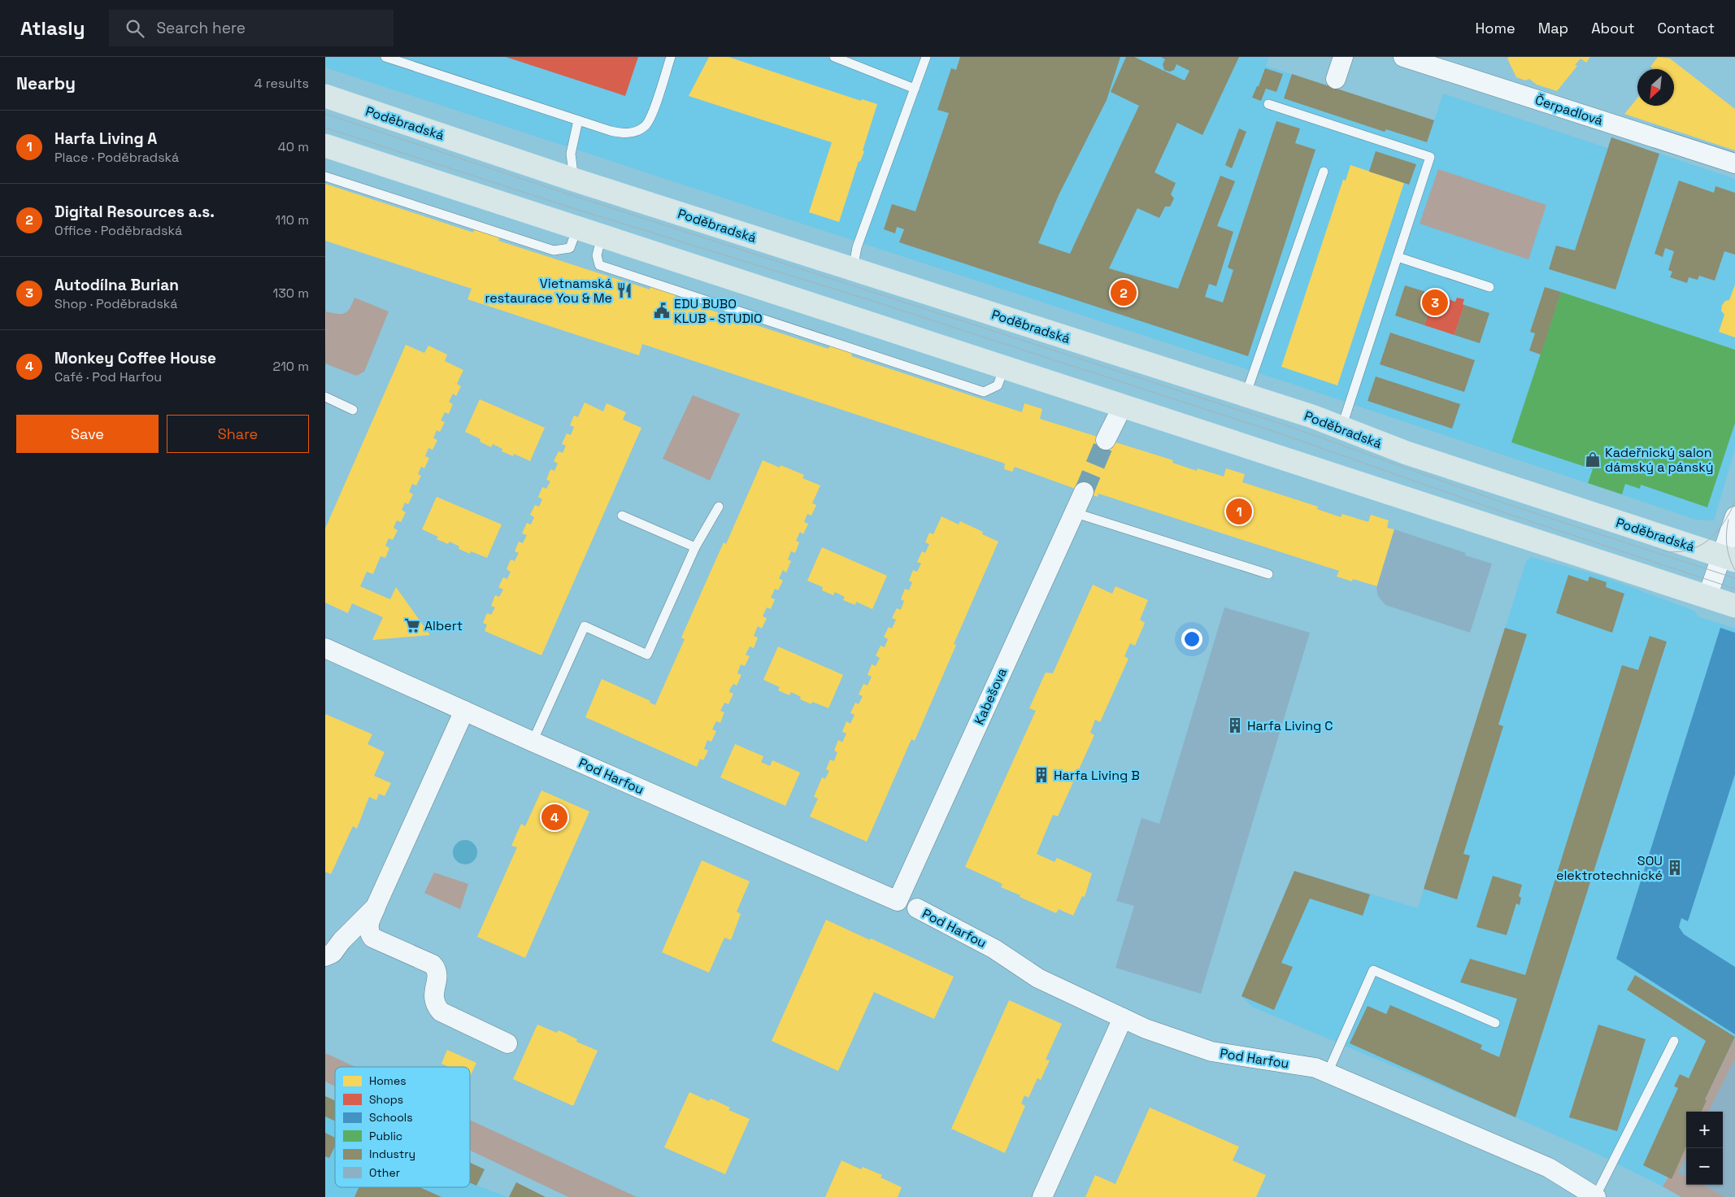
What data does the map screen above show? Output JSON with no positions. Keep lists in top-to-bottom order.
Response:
{
  "streets": {
    "main road": ["Poděbradská"],
    "street": ["Čerpadlová", "Kabešova", "Pod Harfou"]
  },
  "crossings": [
    ["Kabešova", "Pod Harfou"]
  ],
  "places": {
    "restaurant": ["Vietnamská restaurace You & Me"],
    "public building": ["EDU BUBO KLUB - STUDIO"],
    "shop": ["Kadeřnický salon dámský a pánský"],
    "supermarket": ["Albert"],
    "building": ["Harfa Living C", "Harfa Living B", "SOU elektrotechnické"]
  },
  "legend": [
    "Homes",
    "Shops",
    "Schools",
    "Public",
    "Industry",
    "Other"
  ],
  "north": "bottom left",
  "page": {
    "header": "Atlasly",
    "search": "Search here",
    "nav": [
      "Home",
      "Map",
      "About",
      "Contact"
    ],
    "heading": ["Nearby", "4 results"],
    "list": [
      {
        "mark": "1",
        "name": "Harfa Living A",
        "note": "Place · Poděbradská",
        "value": "40 m"
      },
      {
        "mark": "2",
        "name": "Digital Resources a.s.",
        "note": "Office · Poděbradská",
        "value": "110 m"
      },
      {
        "mark": "3",
        "name": "Autodílna Burian",
        "note": "Shop · Poděbradská",
        "value": "130 m"
      },
      {
        "mark": "4",
        "name": "Monkey Coffee House",
        "note": "Café · Pod Harfou",
        "value": "210 m"
      }
    ],
    "pins": [
      "2",
      "3",
      "1",
      "4"
    ],
    "buttons": ["Save", "Share"],
    "map_buttons": ["+", "−"]
  }
}
